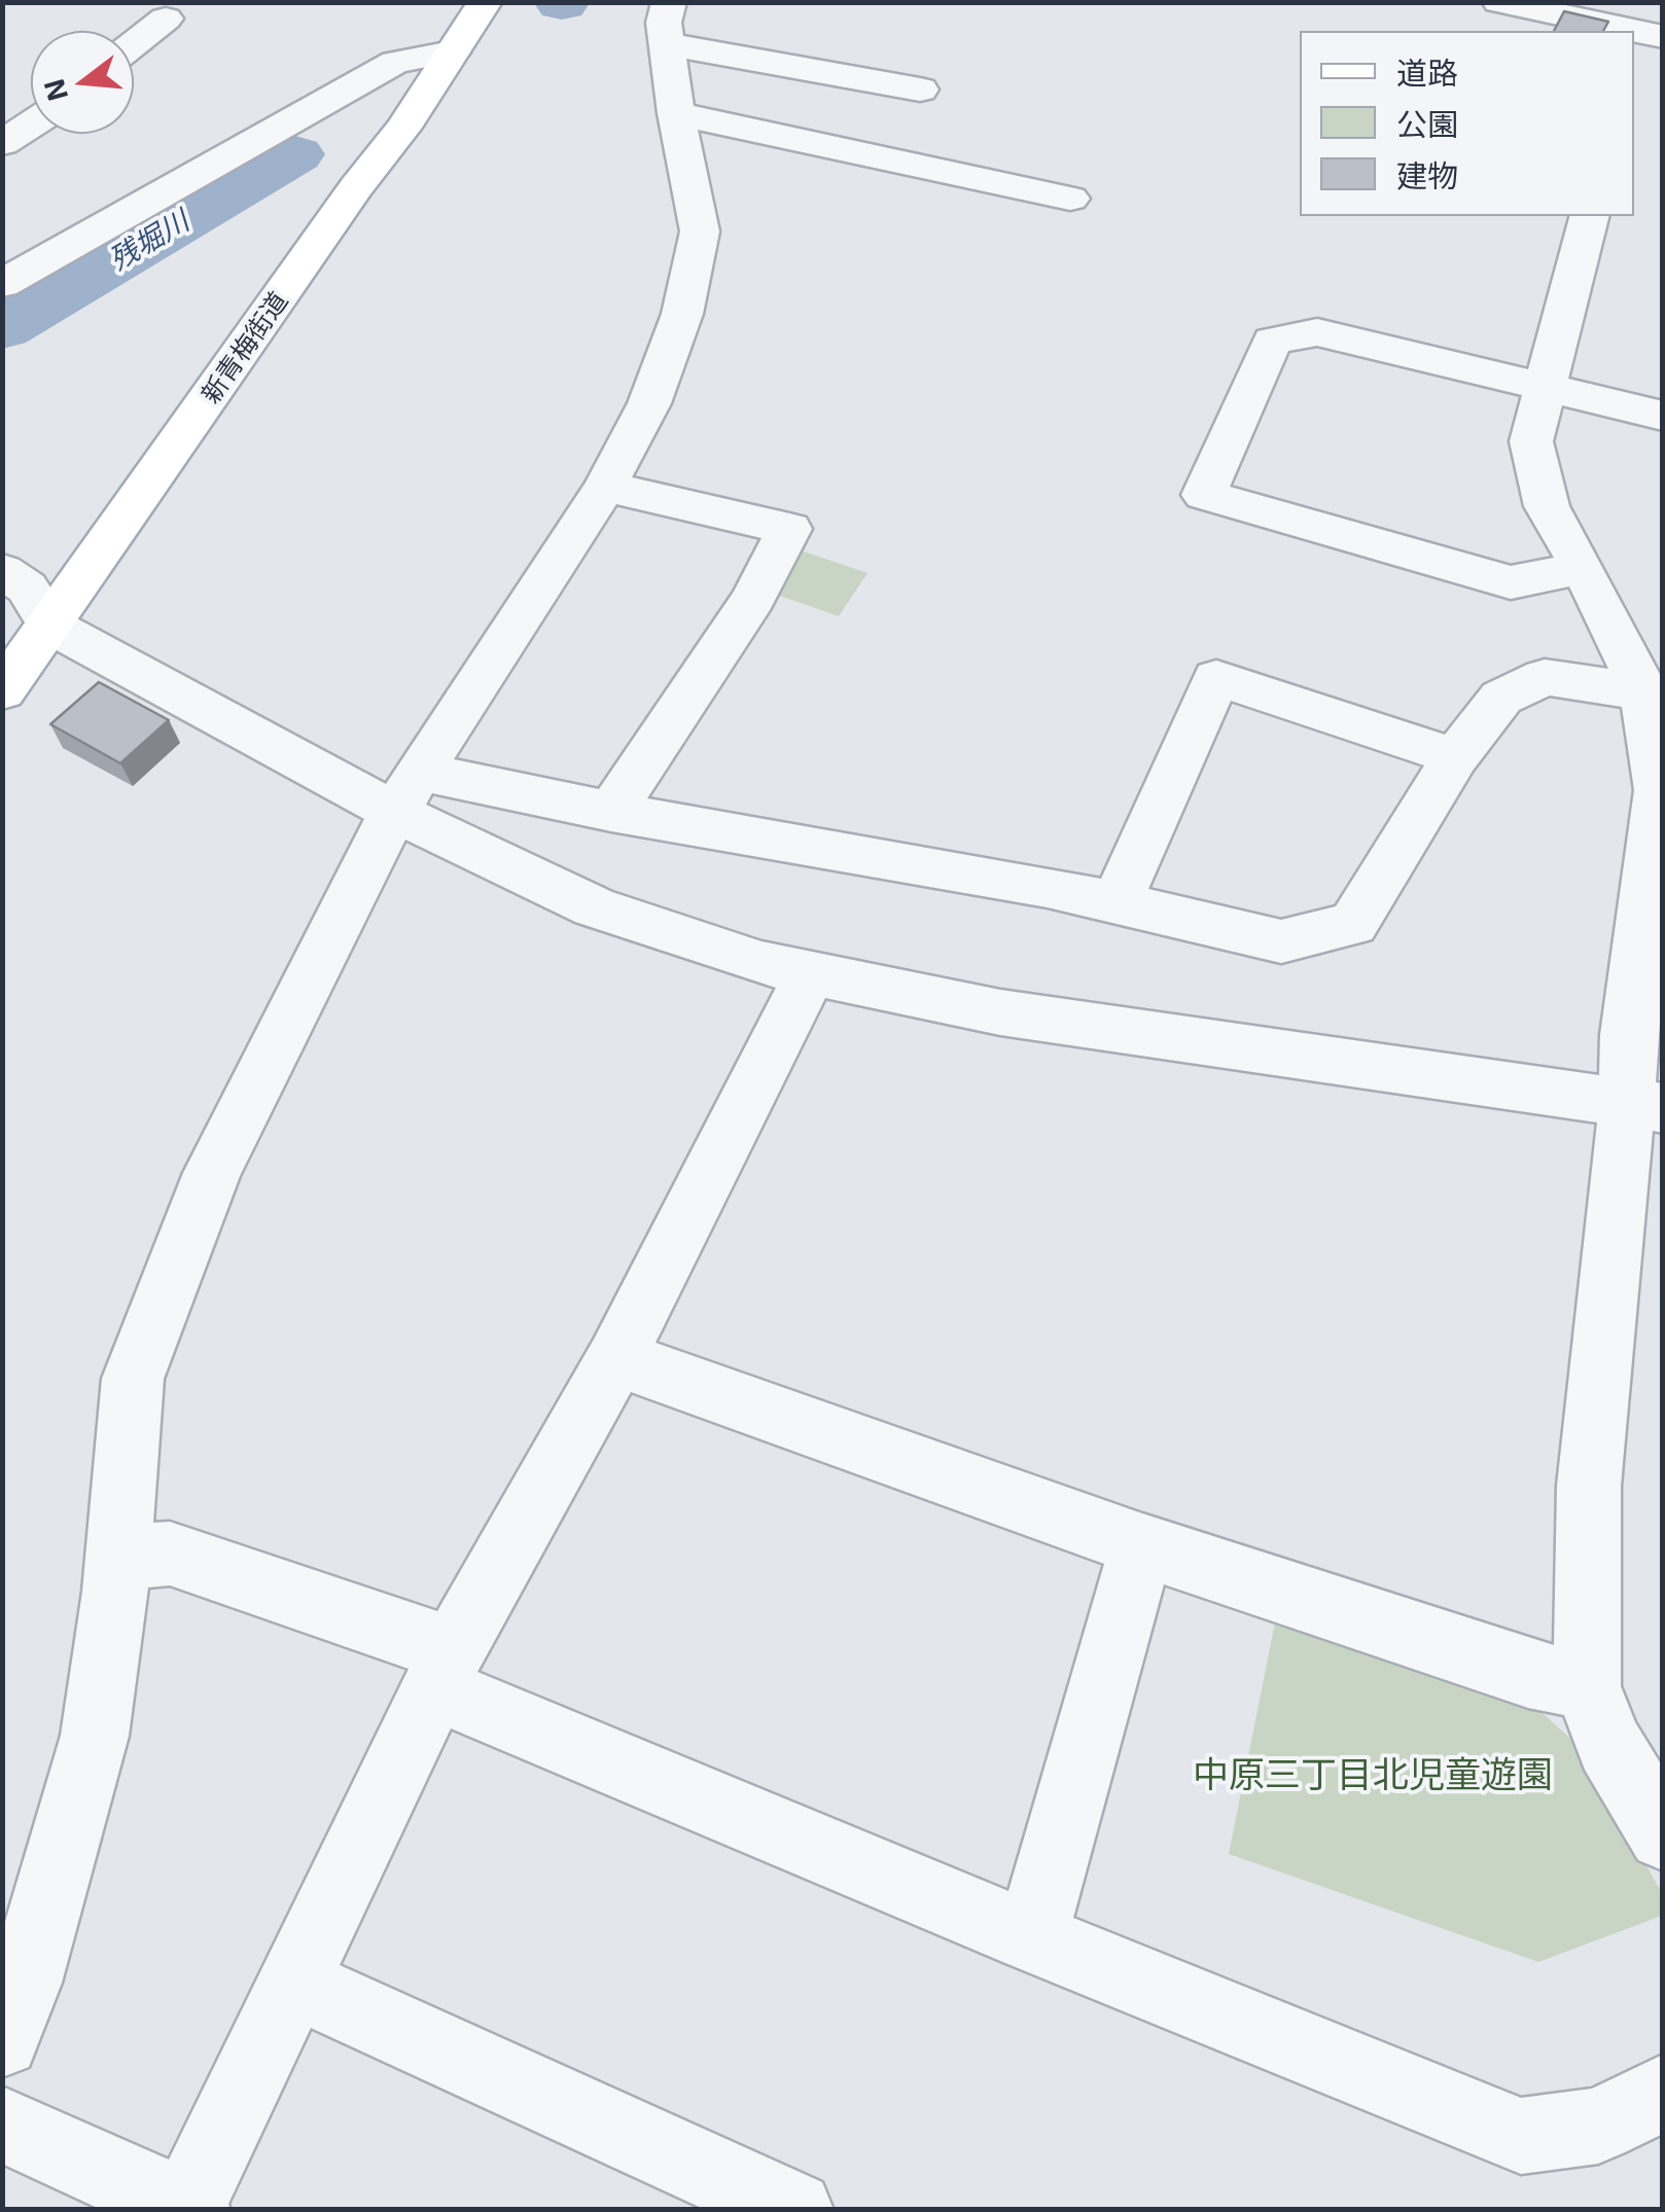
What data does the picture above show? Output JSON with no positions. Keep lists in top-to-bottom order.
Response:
{
  "streets": {
    "main road": ["新青梅街道"]
  },
  "water": ["残堀川"],
  "parks": ["中原三丁目北児童遊園"],
  "legend": ["道路", "公園", "建物"],
  "north": "left"
}
